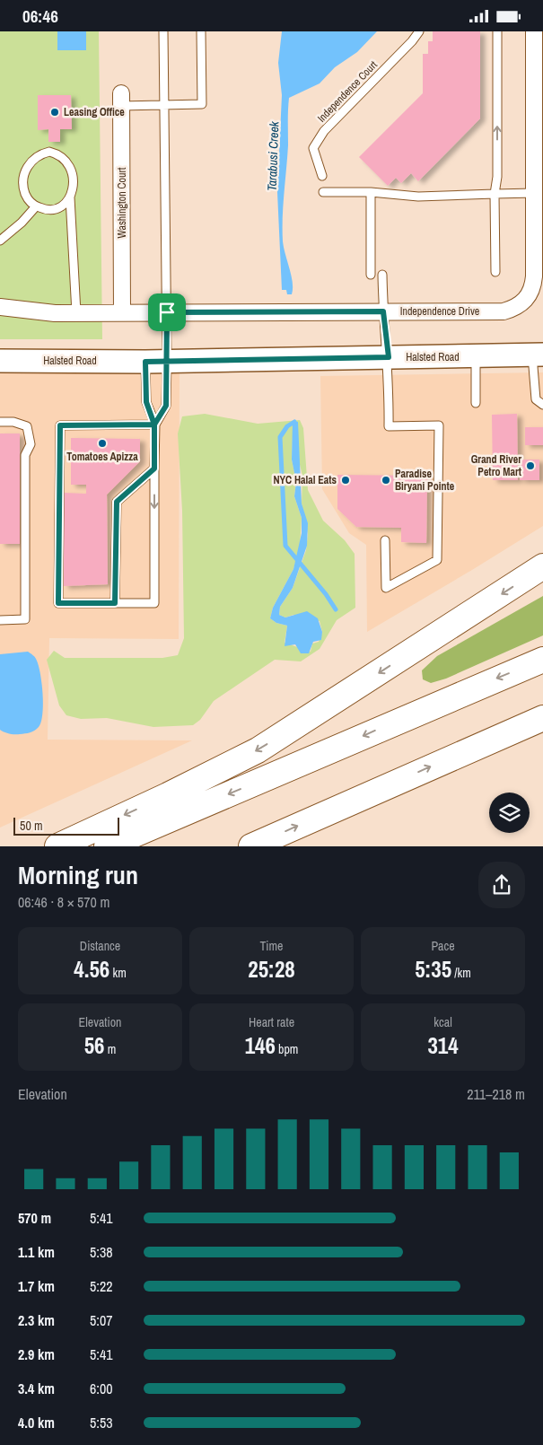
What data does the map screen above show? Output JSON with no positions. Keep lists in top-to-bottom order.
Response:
{
  "streets": {
    "street": ["Washington Court", "Independence Drive", "Halsted Road"],
    "lane": ["Independence Court"]
  },
  "crossings": [
    ["Washington Court", "Independence Drive"]
  ],
  "water": ["Tarabusi Creek"],
  "places": [
    "Leasing Office",
    "Tomatoes Apizza",
    "Grand River Petro Mart",
    "NYC Halal Eats",
    "Paradise Biryani Pointe"
  ],
  "scale_bar": "50 m",
  "page": {
    "status": "06:46",
    "scale": "50 m",
    "heading": ["Morning run", "06:46 · 8 × 570 m"],
    "stats": [
      ["Distance", "4.56 km"],
      ["Time", "25:28"],
      ["Pace", "5:35 /km"],
      ["Elevation", "56 m"],
      ["Heart rate", "146 bpm"],
      ["kcal", "314"]
    ],
    "chart": ["Elevation", "211–218 m"],
    "list": [
      {
        "name": "570 m",
        "note": "5:41"
      },
      {
        "name": "1.1 km",
        "note": "5:38"
      },
      {
        "name": "1.7 km",
        "note": "5:22"
      },
      {
        "name": "2.3 km",
        "note": "5:07"
      },
      {
        "name": "2.9 km",
        "note": "5:41"
      },
      {
        "name": "3.4 km",
        "note": "6:00"
      },
      {
        "name": "4.0 km",
        "note": "5:53"
      }
    ]
  }
}
